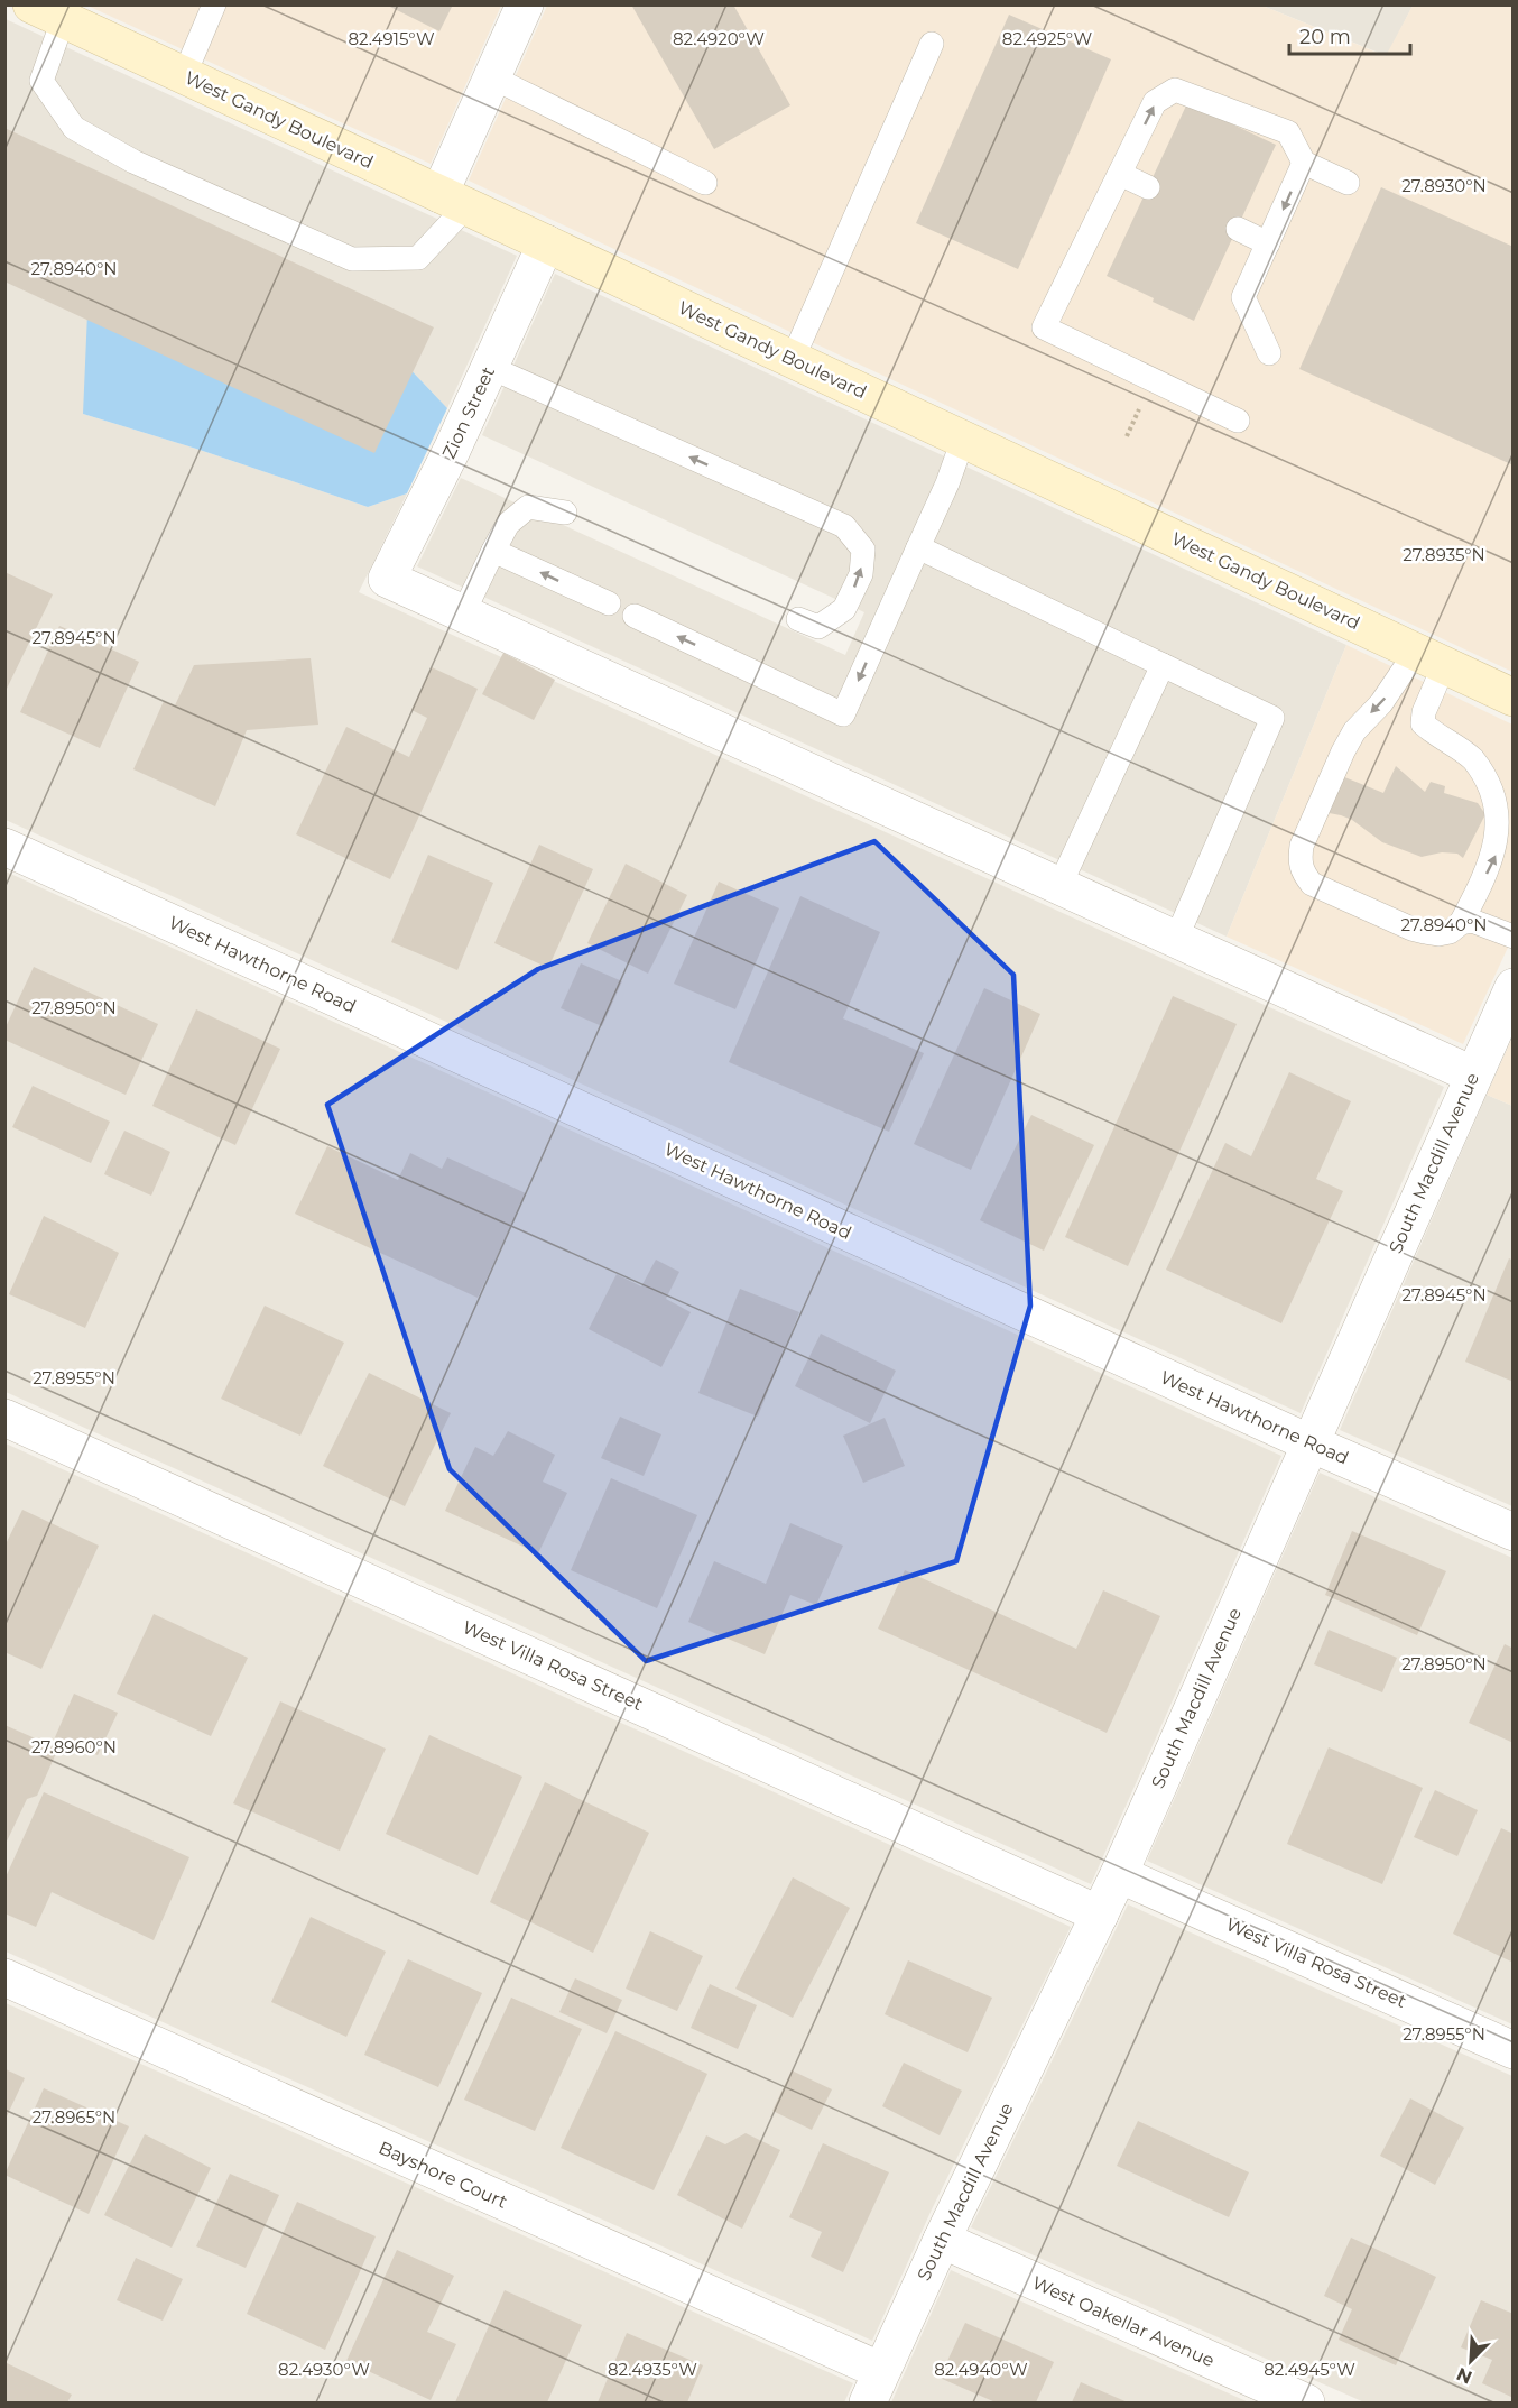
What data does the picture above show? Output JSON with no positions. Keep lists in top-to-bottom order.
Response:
{
  "streets": {
    "main road": ["West Gandy Boulevard"],
    "street": [
      "Zion Street",
      "West Hawthorne Road",
      "South Macdill Avenue",
      "West Villa Rosa Street",
      "Bayshore Court",
      "West Oakellar Avenue"
    ]
  },
  "crossings": [
    ["West Gandy Boulevard", "Zion Street"],
    ["West Hawthorne Road", "South Macdill Avenue"],
    ["South Macdill Avenue", "West Villa Rosa Street"],
    ["South Macdill Avenue", "Bayshore Court"],
    ["South Macdill Avenue", "West Oakellar Avenue"]
  ],
  "scale_bar": "20 m",
  "north": "bottom left",
  "coordinates": [
    "82.4915°W",
    "82.4920°W",
    "82.4925°W",
    "27.8930°N",
    "27.8940°N",
    "27.8935°N",
    "27.8945°N",
    "27.8950°N",
    "27.8955°N",
    "27.8960°N",
    "27.8965°N",
    "82.4930°W",
    "82.4935°W",
    "82.4940°W",
    "82.4945°W"
  ]
}
